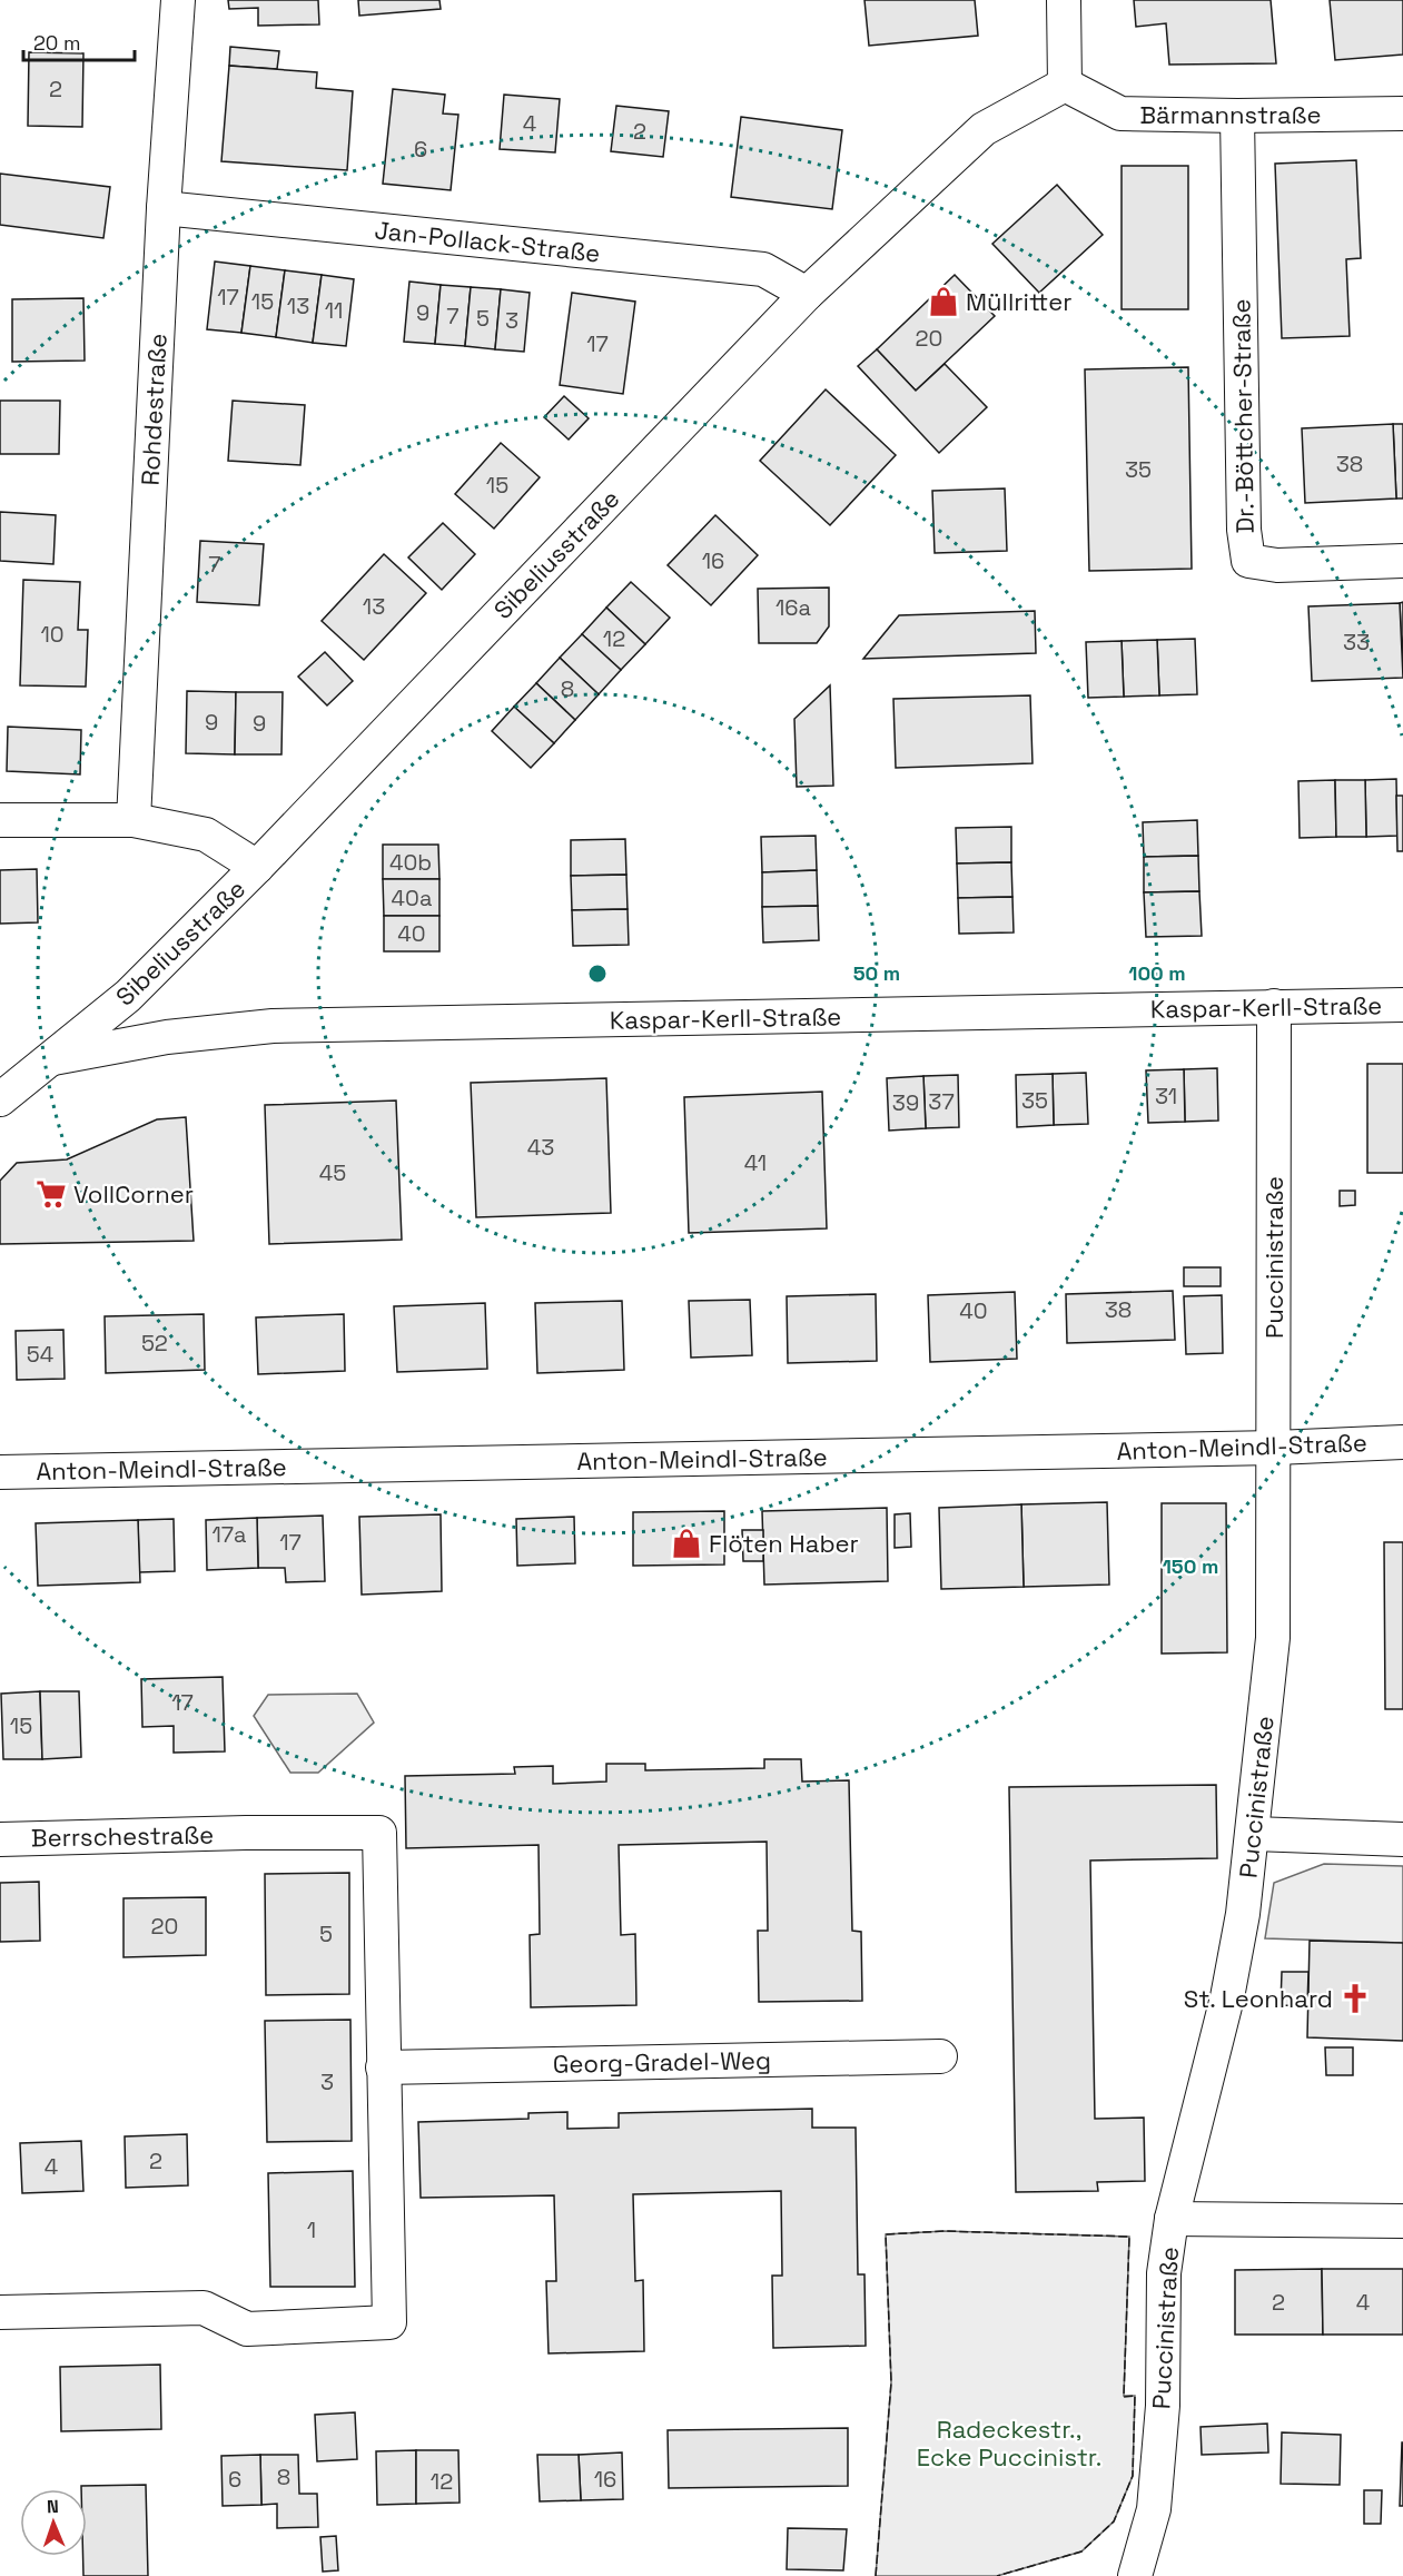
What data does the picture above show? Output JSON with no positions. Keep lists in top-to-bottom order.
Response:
{
  "streets": {
    "street": [
      "Bärmannstraße",
      "Jan-Pollack-Straße",
      "Rohdestraße",
      "Dr.-Böttcher-Straße",
      "Sibeliusstraße",
      "Kaspar-Kerll-Straße",
      "Puccinistraße",
      "Anton-Meindl-Straße",
      "Berrschestraße",
      "Georg-Gradel-Weg"
    ]
  },
  "crossings": [
    ["Bärmannstraße", "Dr.-Böttcher-Straße"],
    ["Bärmannstraße", "Sibeliusstraße"],
    ["Jan-Pollack-Straße", "Rohdestraße"],
    ["Jan-Pollack-Straße", "Sibeliusstraße"],
    ["Sibeliusstraße", "Kaspar-Kerll-Straße"],
    ["Kaspar-Kerll-Straße", "Puccinistraße"],
    ["Puccinistraße", "Anton-Meindl-Straße"],
    ["Berrschestraße", "Georg-Gradel-Weg"]
  ],
  "parks": ["Radeckestr., Ecke Puccinistr."],
  "places": {
    "shop": ["Müllritter", "Flöten Haber"],
    "supermarket": ["VollCorner"],
    "church": ["St. Leonhard"]
  },
  "house_numbers": [
    "2",
    "4",
    "2",
    "6",
    "17",
    "15",
    "13",
    "11",
    "9",
    "7",
    "5",
    "3",
    "20",
    "17",
    "38",
    "35",
    "15",
    "16",
    "7",
    "13",
    "16a",
    "10",
    "12",
    "33",
    "8",
    "9",
    "9",
    "40b",
    "40a",
    "40",
    "31",
    "35",
    "37",
    "39",
    "43",
    "41",
    "45",
    "38",
    "40",
    "52",
    "54",
    "17a",
    "17",
    "17",
    "15",
    "20",
    "5",
    "3",
    "2",
    "4",
    "1",
    "2",
    "4",
    "8",
    "6",
    "16",
    "12"
  ],
  "scale_bar": "20 m",
  "north": "top",
  "rings": ["50 m", "100 m", "150 m"]
}
